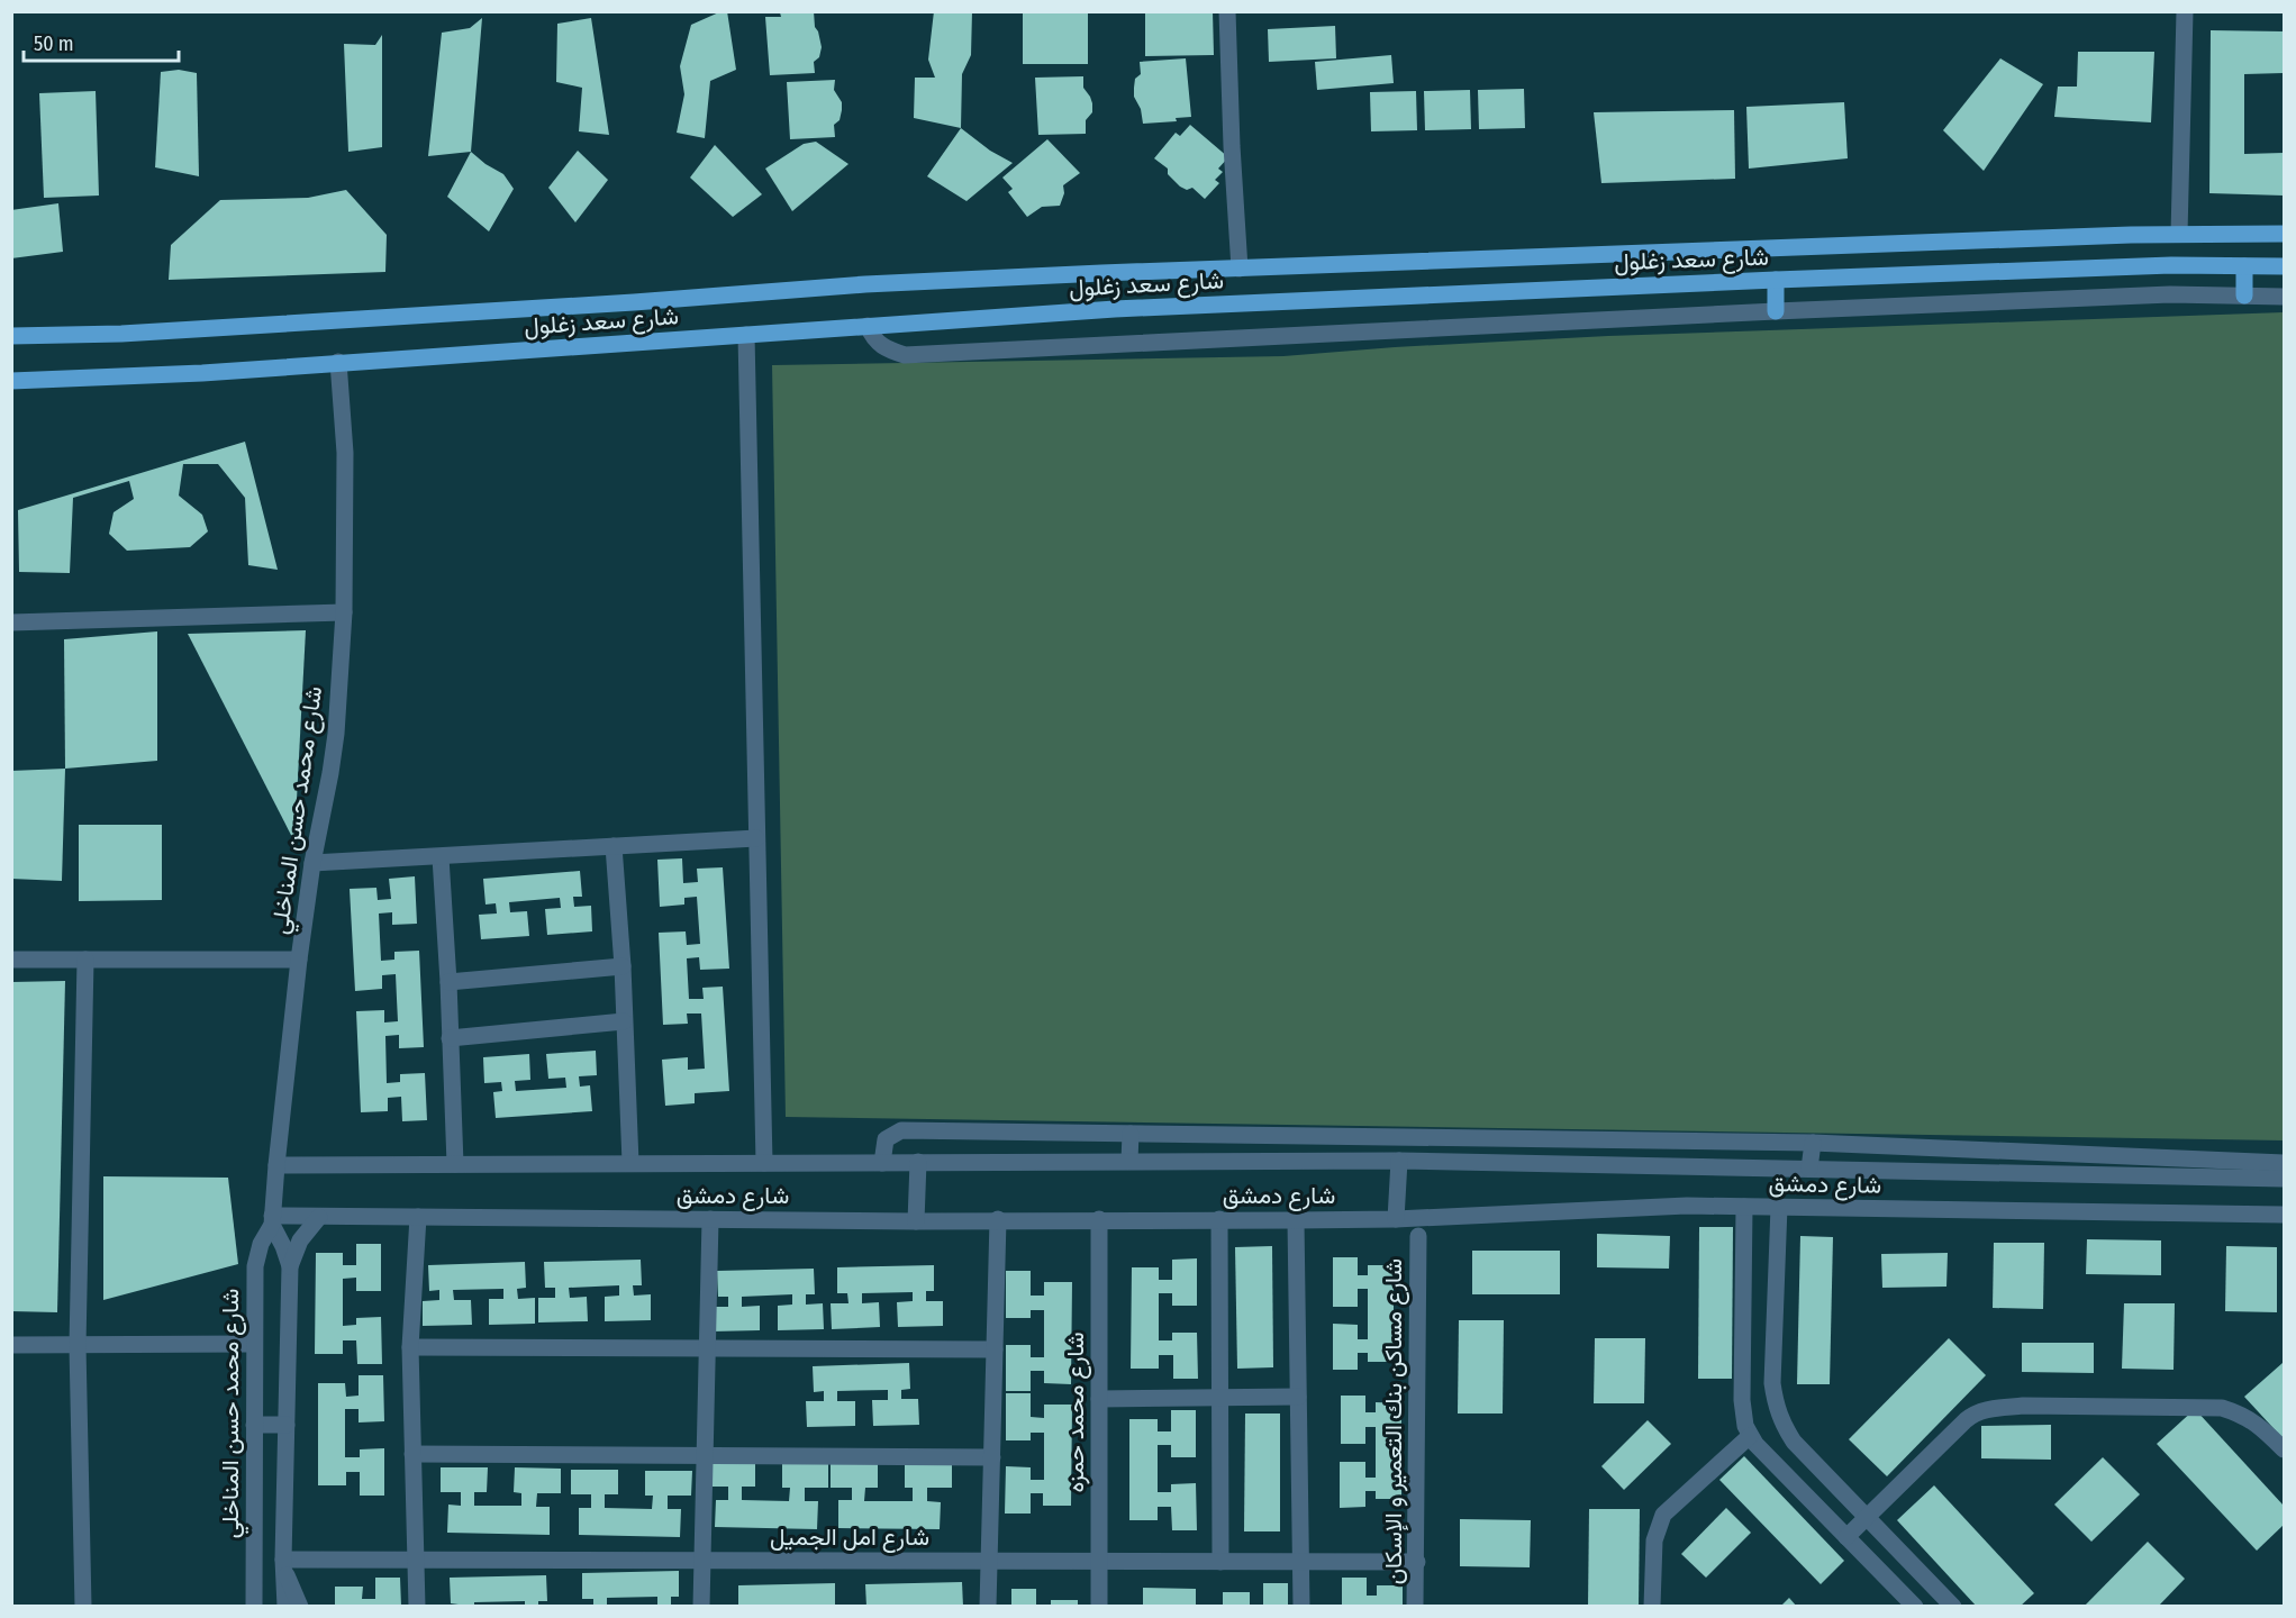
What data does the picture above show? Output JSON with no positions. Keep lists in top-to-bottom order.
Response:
{
  "streets": {
    "main road": ["شارع سعد زغلول"],
    "street": [
      "شارع محمد حسن المناخلي",
      "شارع دمشق",
      "شارع محمد حمزه",
      "شارع مساكن بنك التعمير و الإسكان",
      "شارع امل الجميل"
    ]
  },
  "crossings": [
    ["شارع سعد زغلول", "شارع محمد حسن المناخلي"],
    ["شارع محمد حسن المناخلي", "شارع دمشق"],
    ["شارع محمد حسن المناخلي", "شارع امل الجميل"],
    ["شارع دمشق", "شارع محمد حمزه"],
    ["شارع محمد حمزه", "شارع امل الجميل"],
    ["شارع مساكن بنك التعمير و الإسكان", "شارع امل الجميل"]
  ],
  "scale_bar": "50 m"
}
